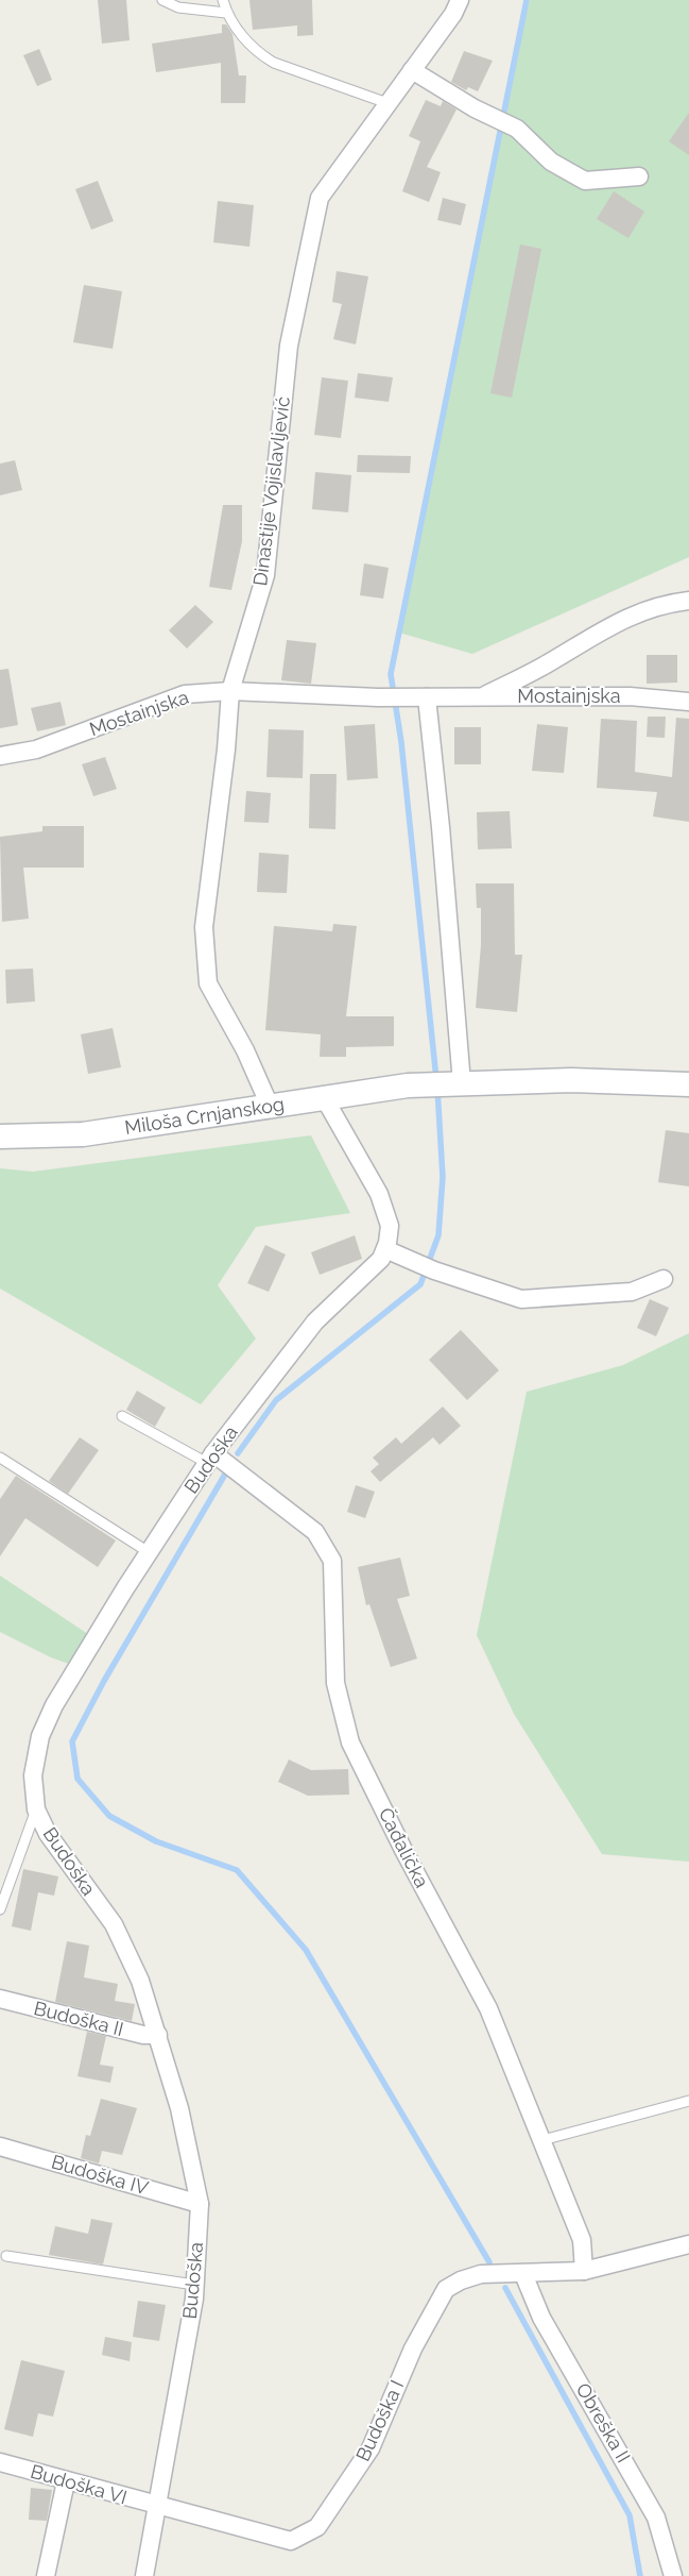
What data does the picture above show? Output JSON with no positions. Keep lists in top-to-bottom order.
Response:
{
  "streets": {
    "main road": ["Miloša Crnjanskog"],
    "street": [
      "Dinastije Vojislavljević",
      "Mostainjska",
      "Budoška",
      "Čađalička",
      "Budoška II",
      "Budoška IV",
      "Budoška I",
      "Obreška II",
      "Budoška VI"
    ]
  },
  "crossings": [
    ["Dinastije Vojislavljević", "Mostainjska"],
    ["Dinastije Vojislavljević", "Miloša Crnjanskog"],
    ["Budoška", "Čađalička"],
    ["Budoška", "Budoška II"],
    ["Budoška", "Budoška IV"],
    ["Budoška", "Budoška I"],
    ["Budoška", "Budoška VI"],
    ["Budoška I", "Obreška II"],
    ["Budoška I", "Budoška VI"]
  ]
}
